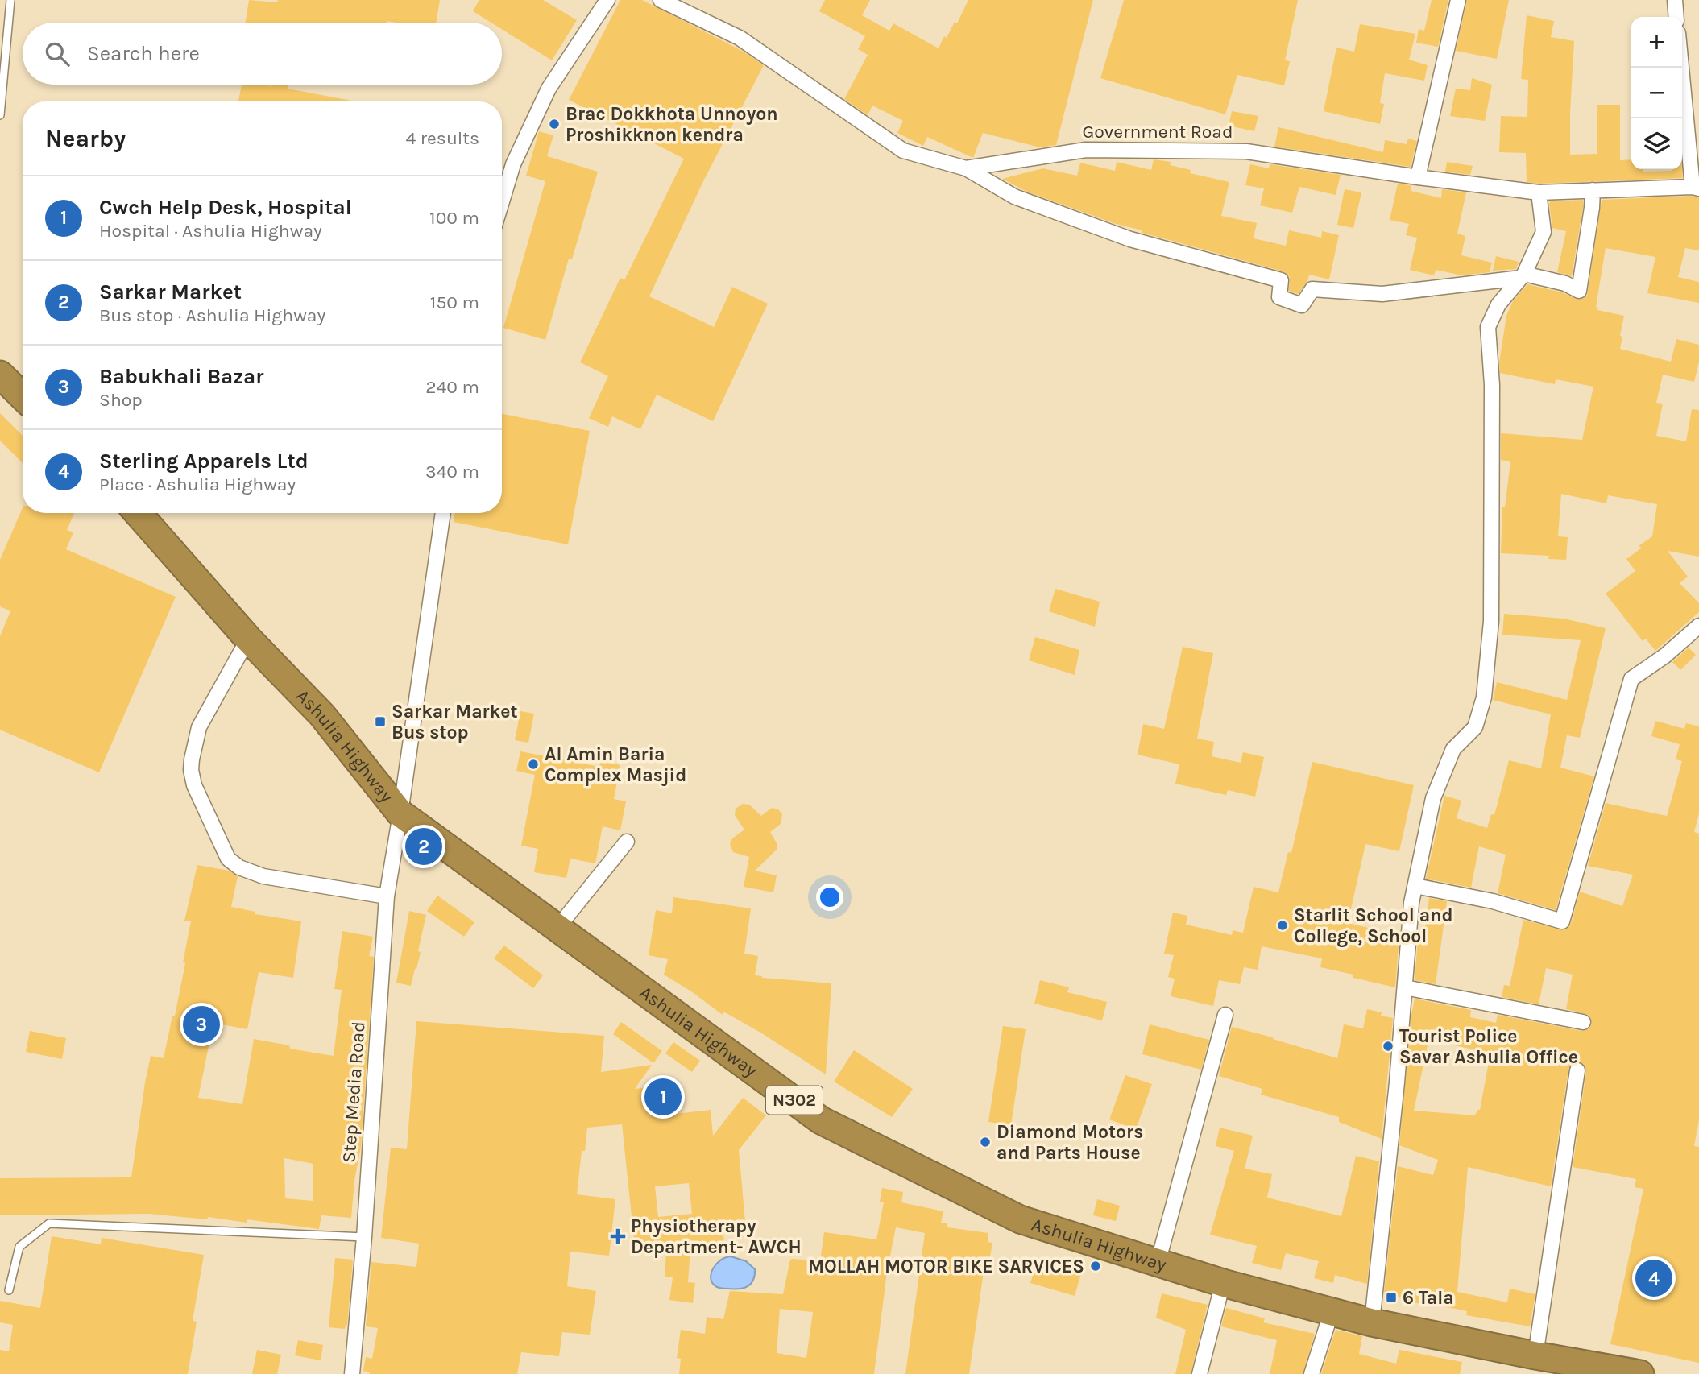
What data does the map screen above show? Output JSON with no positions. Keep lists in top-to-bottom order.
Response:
{
  "streets": {
    "highway": ["Ashulia Highway", "N302"],
    "street": ["Government Road", "Step Media Road"]
  },
  "crossings": [
    ["Ashulia Highway", "Step Media Road"]
  ],
  "places": {
    "other": [
      "Brac Dokkhota Unnoyon Proshikknon kendra",
      "Al Amin Baria Complex Masjid",
      "Starlit School and College, School",
      "Tourist Police Savar Ashulia Office",
      "Diamond Motors and Parts House",
      "MOLLAH MOTOR BIKE SARVICES"
    ],
    "transit": ["Sarkar Market Bus stop", "6 Tala"],
    "health": ["Physiotherapy Department- AWCH"]
  },
  "page": {
    "map_buttons": ["+", "−"],
    "search": "Search here",
    "heading": ["Nearby", "4 results"],
    "list": [
      {
        "mark": "1",
        "name": "Cwch Help Desk, Hospital",
        "note": "Hospital · Ashulia Highway",
        "value": "100 m"
      },
      {
        "mark": "2",
        "name": "Sarkar Market",
        "note": "Bus stop · Ashulia Highway",
        "value": "150 m"
      },
      {
        "mark": "3",
        "name": "Babukhali Bazar",
        "note": "Shop",
        "value": "240 m"
      },
      {
        "mark": "4",
        "name": "Sterling Apparels Ltd",
        "note": "Place · Ashulia Highway",
        "value": "340 m"
      }
    ],
    "pins": [
      "2",
      "3",
      "1",
      "4"
    ]
  }
}
